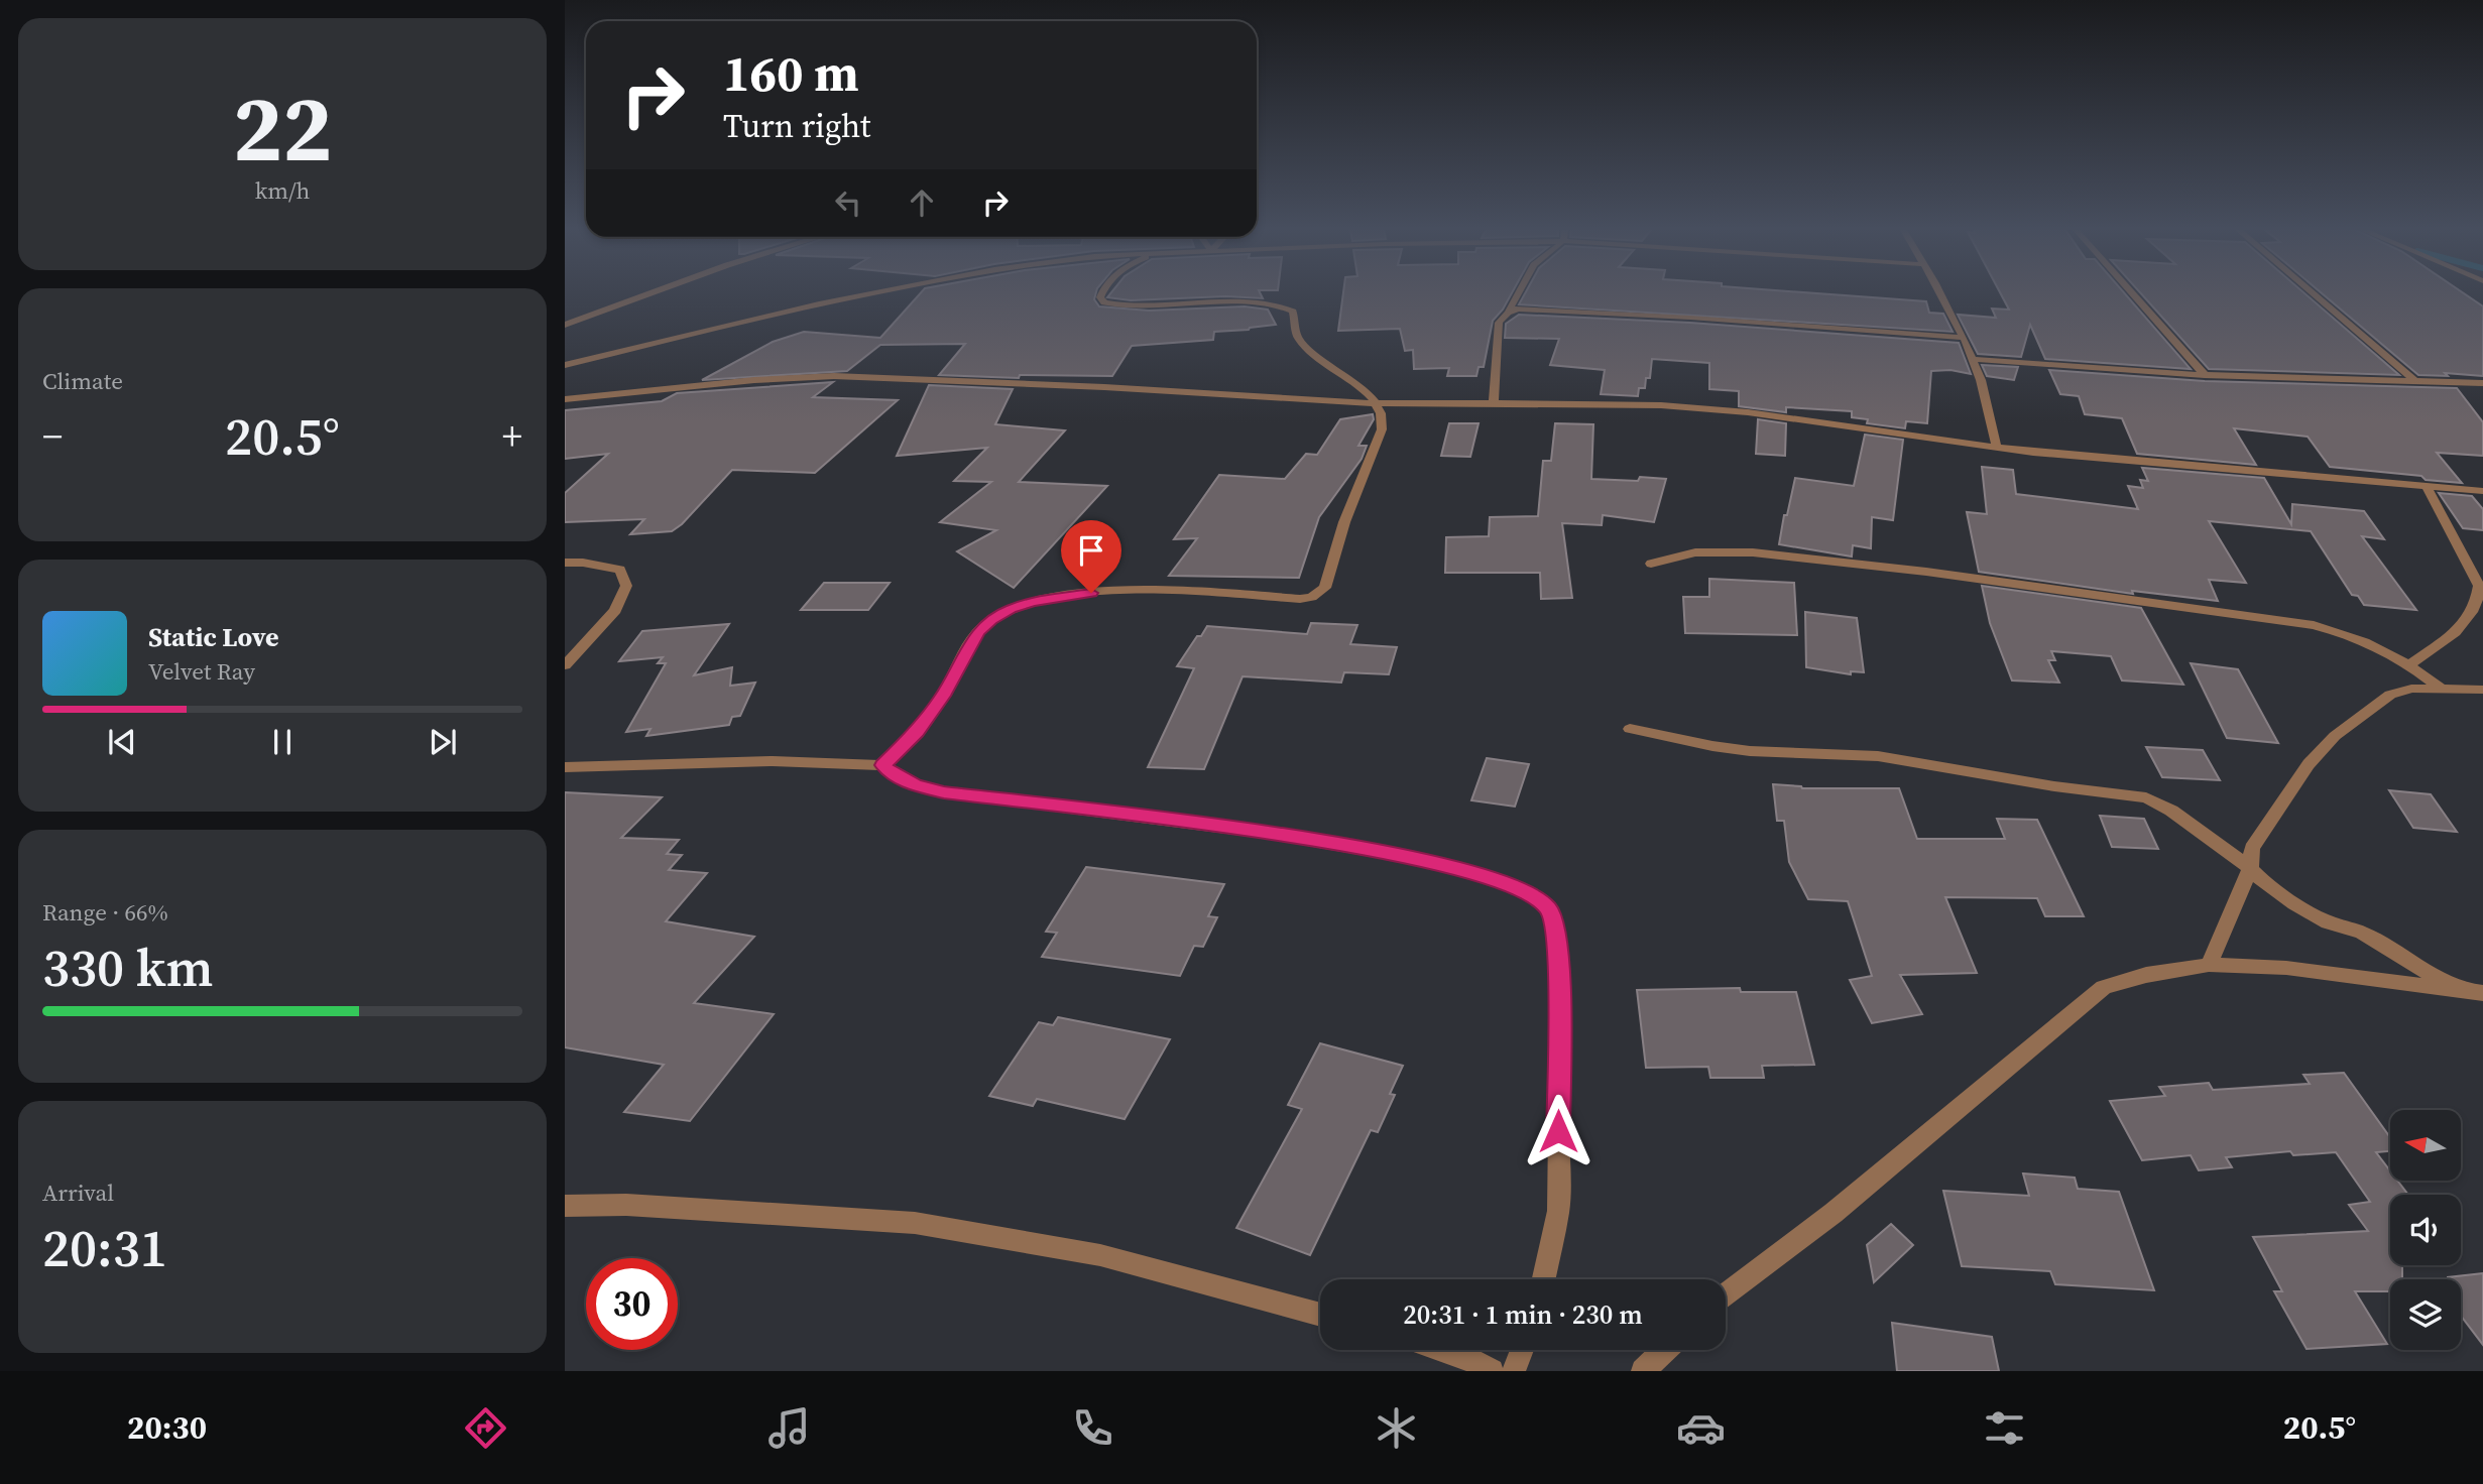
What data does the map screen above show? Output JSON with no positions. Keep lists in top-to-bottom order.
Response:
{
  "north": "left",
  "page": {
    "tile": [
      ["22", "km/h"],
      "Climate",
      ["Range · 66%", "330 km"],
      ["Arrival", "20:31"]
    ],
    "turn": ["160 m", "Turn right"],
    "heat": ["−", "20.5°", "+"],
    "song": ["Static Love", "Velvet Ray"],
    "limit": "30",
    "trip": "20:31 · 1 min · 230 m",
    "tabs": ["20:30", "20.5°"]
  }
}
